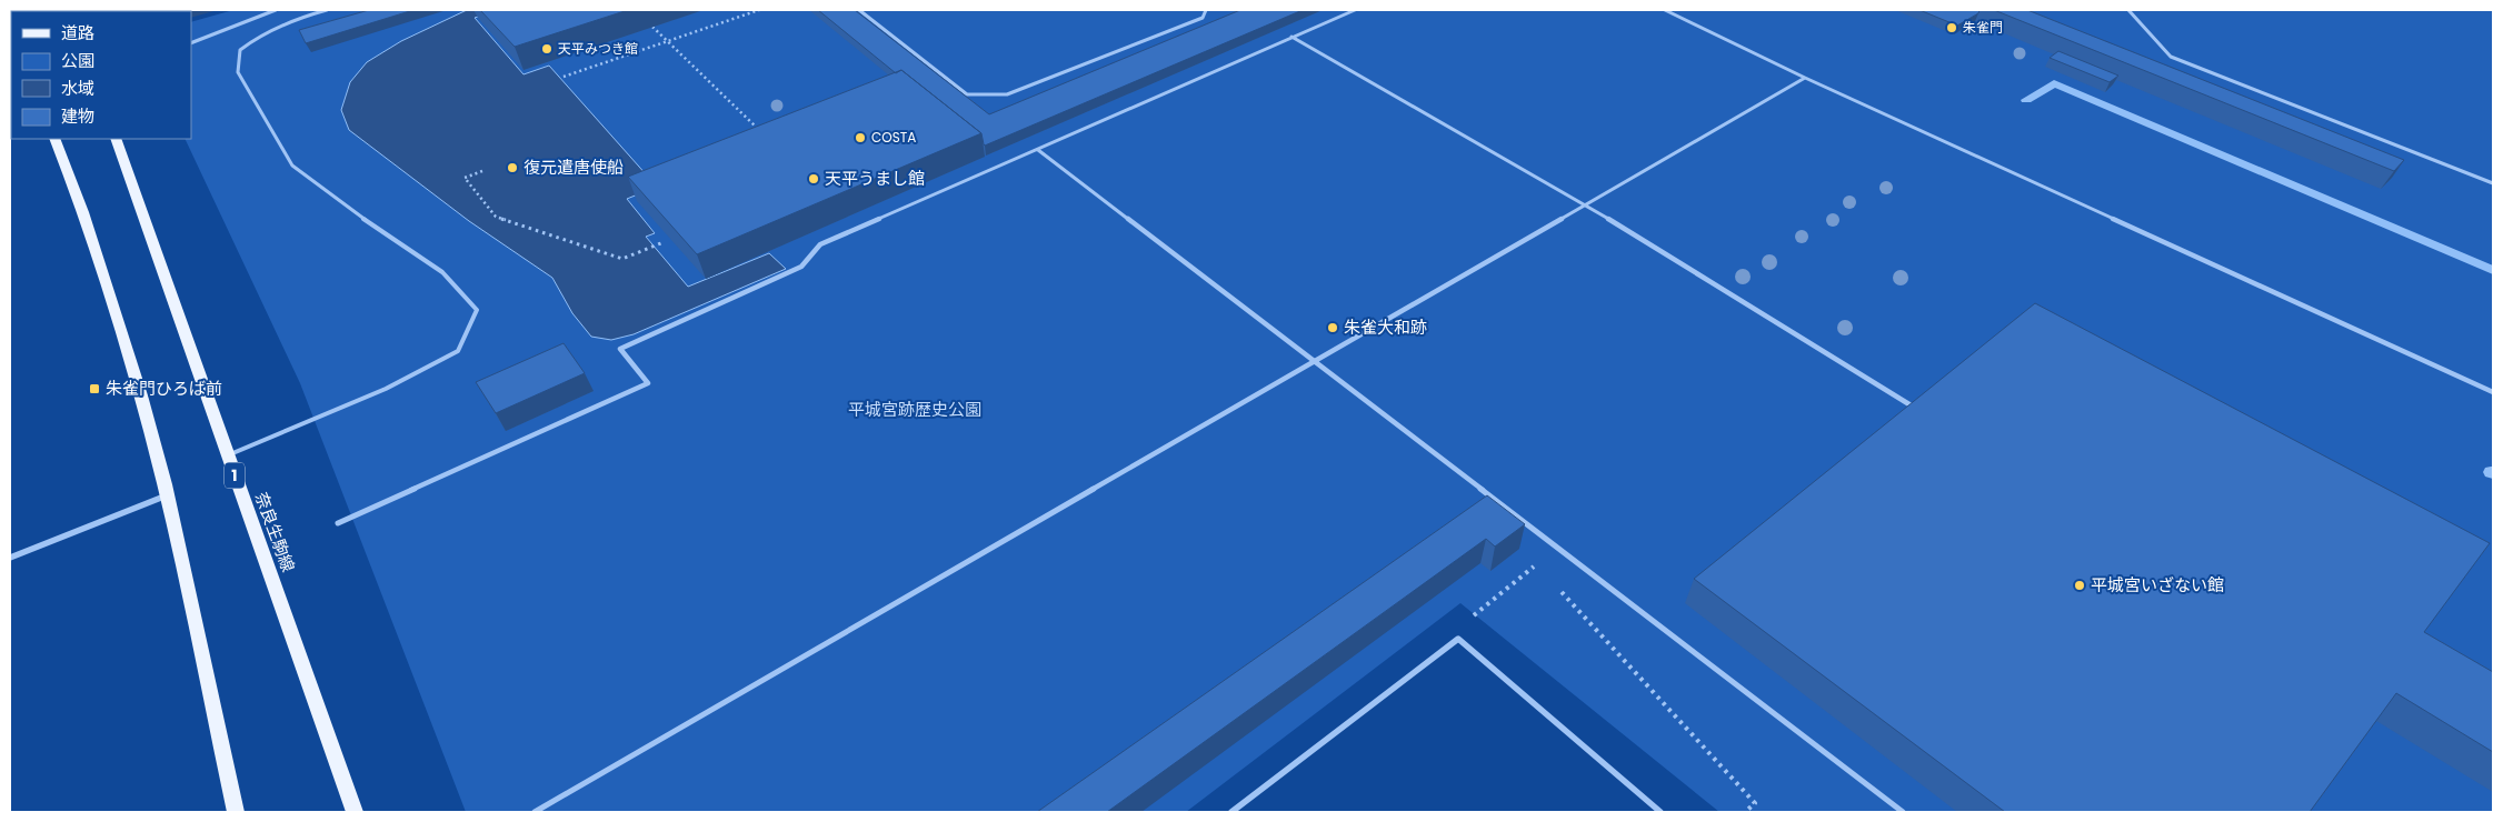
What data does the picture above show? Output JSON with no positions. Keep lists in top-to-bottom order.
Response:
{
  "streets": {
    "main road": ["1", "奈良生駒線"]
  },
  "parks": ["平城宮跡歴史公園"],
  "places": {
    "other": [
      "朱雀門",
      "天平みつき館",
      "COSTA",
      "復元遣唐使船",
      "天平うまし館",
      "朱雀大和跡",
      "平城宮いざない館"
    ],
    "transit": ["朱雀門ひろば前"]
  },
  "legend": [
    "道路",
    "公園",
    "水域",
    "建物"
  ]
}
